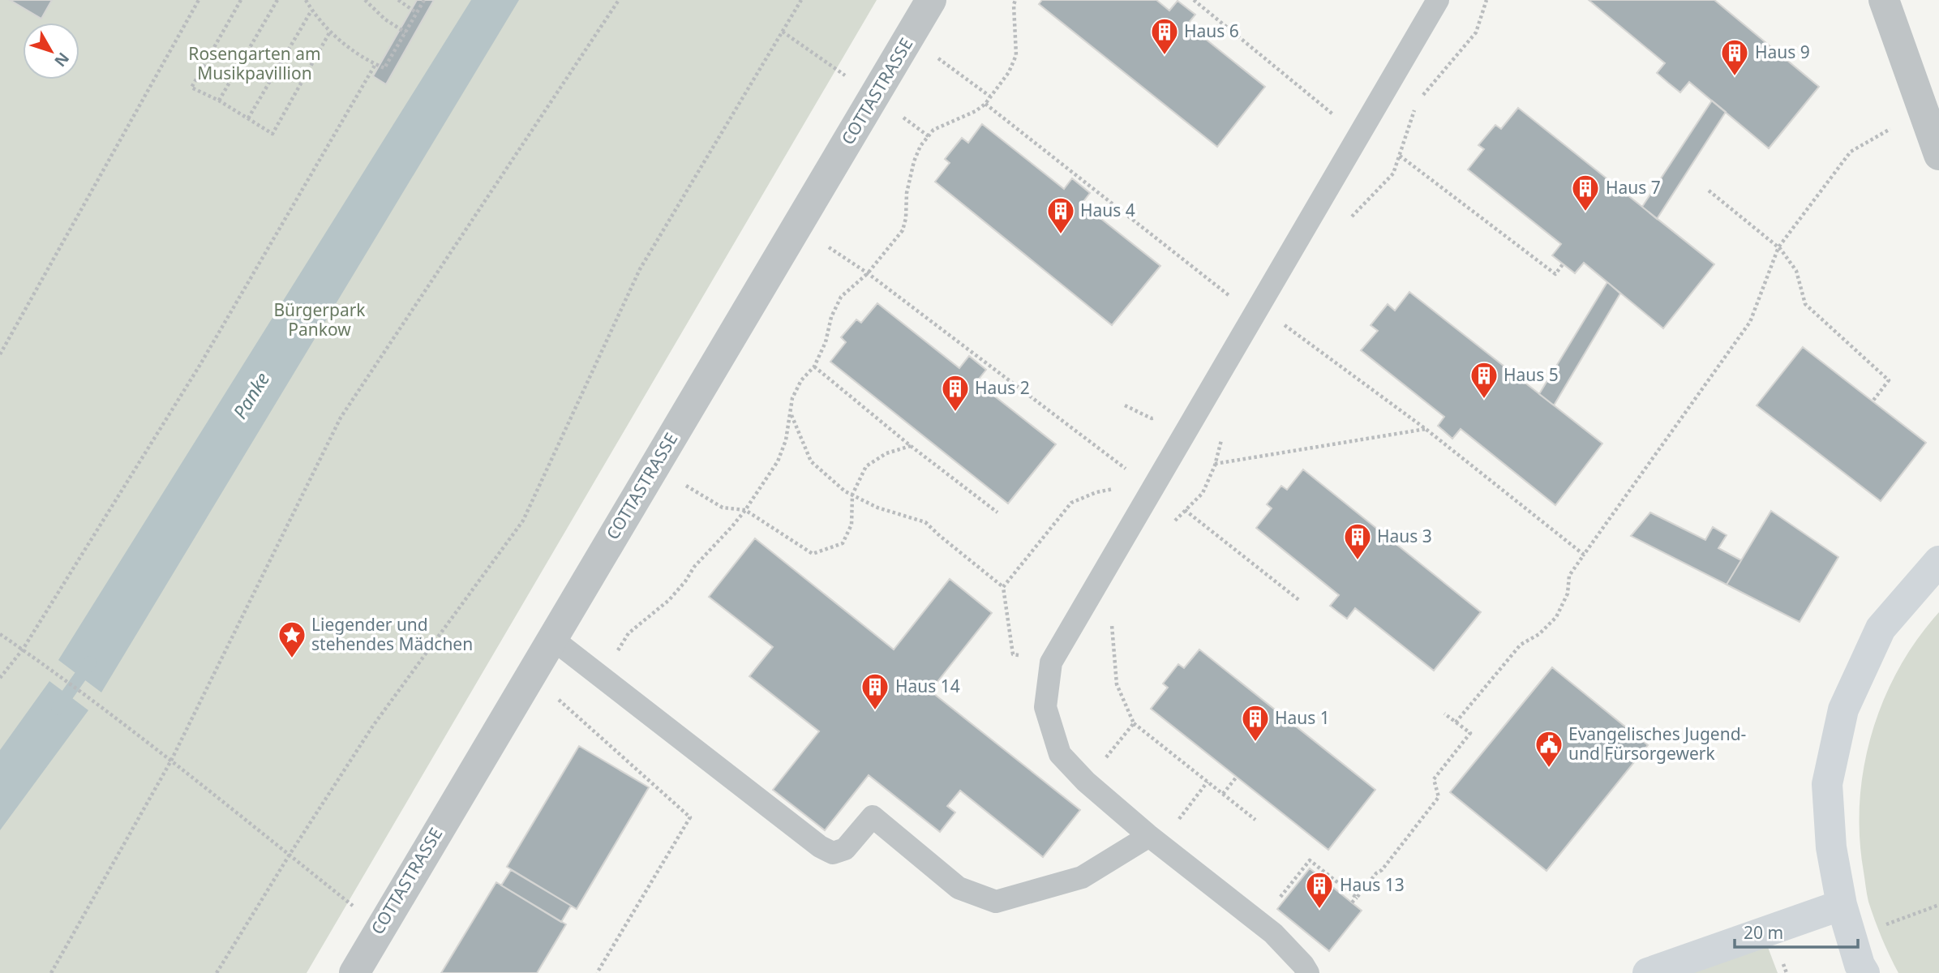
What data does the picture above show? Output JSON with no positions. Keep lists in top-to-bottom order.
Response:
{
  "streets": {
    "street": ["COTTASTRASSE"]
  },
  "water": ["Panke"],
  "parks": ["Rosengarten am Musikpavillion", "Bürgerpark Pankow"],
  "places": {
    "building": [
      "Haus 6",
      "Haus 9",
      "Haus 7",
      "Haus 4",
      "Haus 5",
      "Haus 2",
      "Haus 3",
      "Haus 14",
      "Haus 1",
      "Haus 13"
    ],
    "place": ["Liegender und stehendes Mädchen"],
    "public building": ["Evangelisches Jugend- und Fürsorgewerk"]
  },
  "scale_bar": "20 m",
  "north": "bottom right"
}
